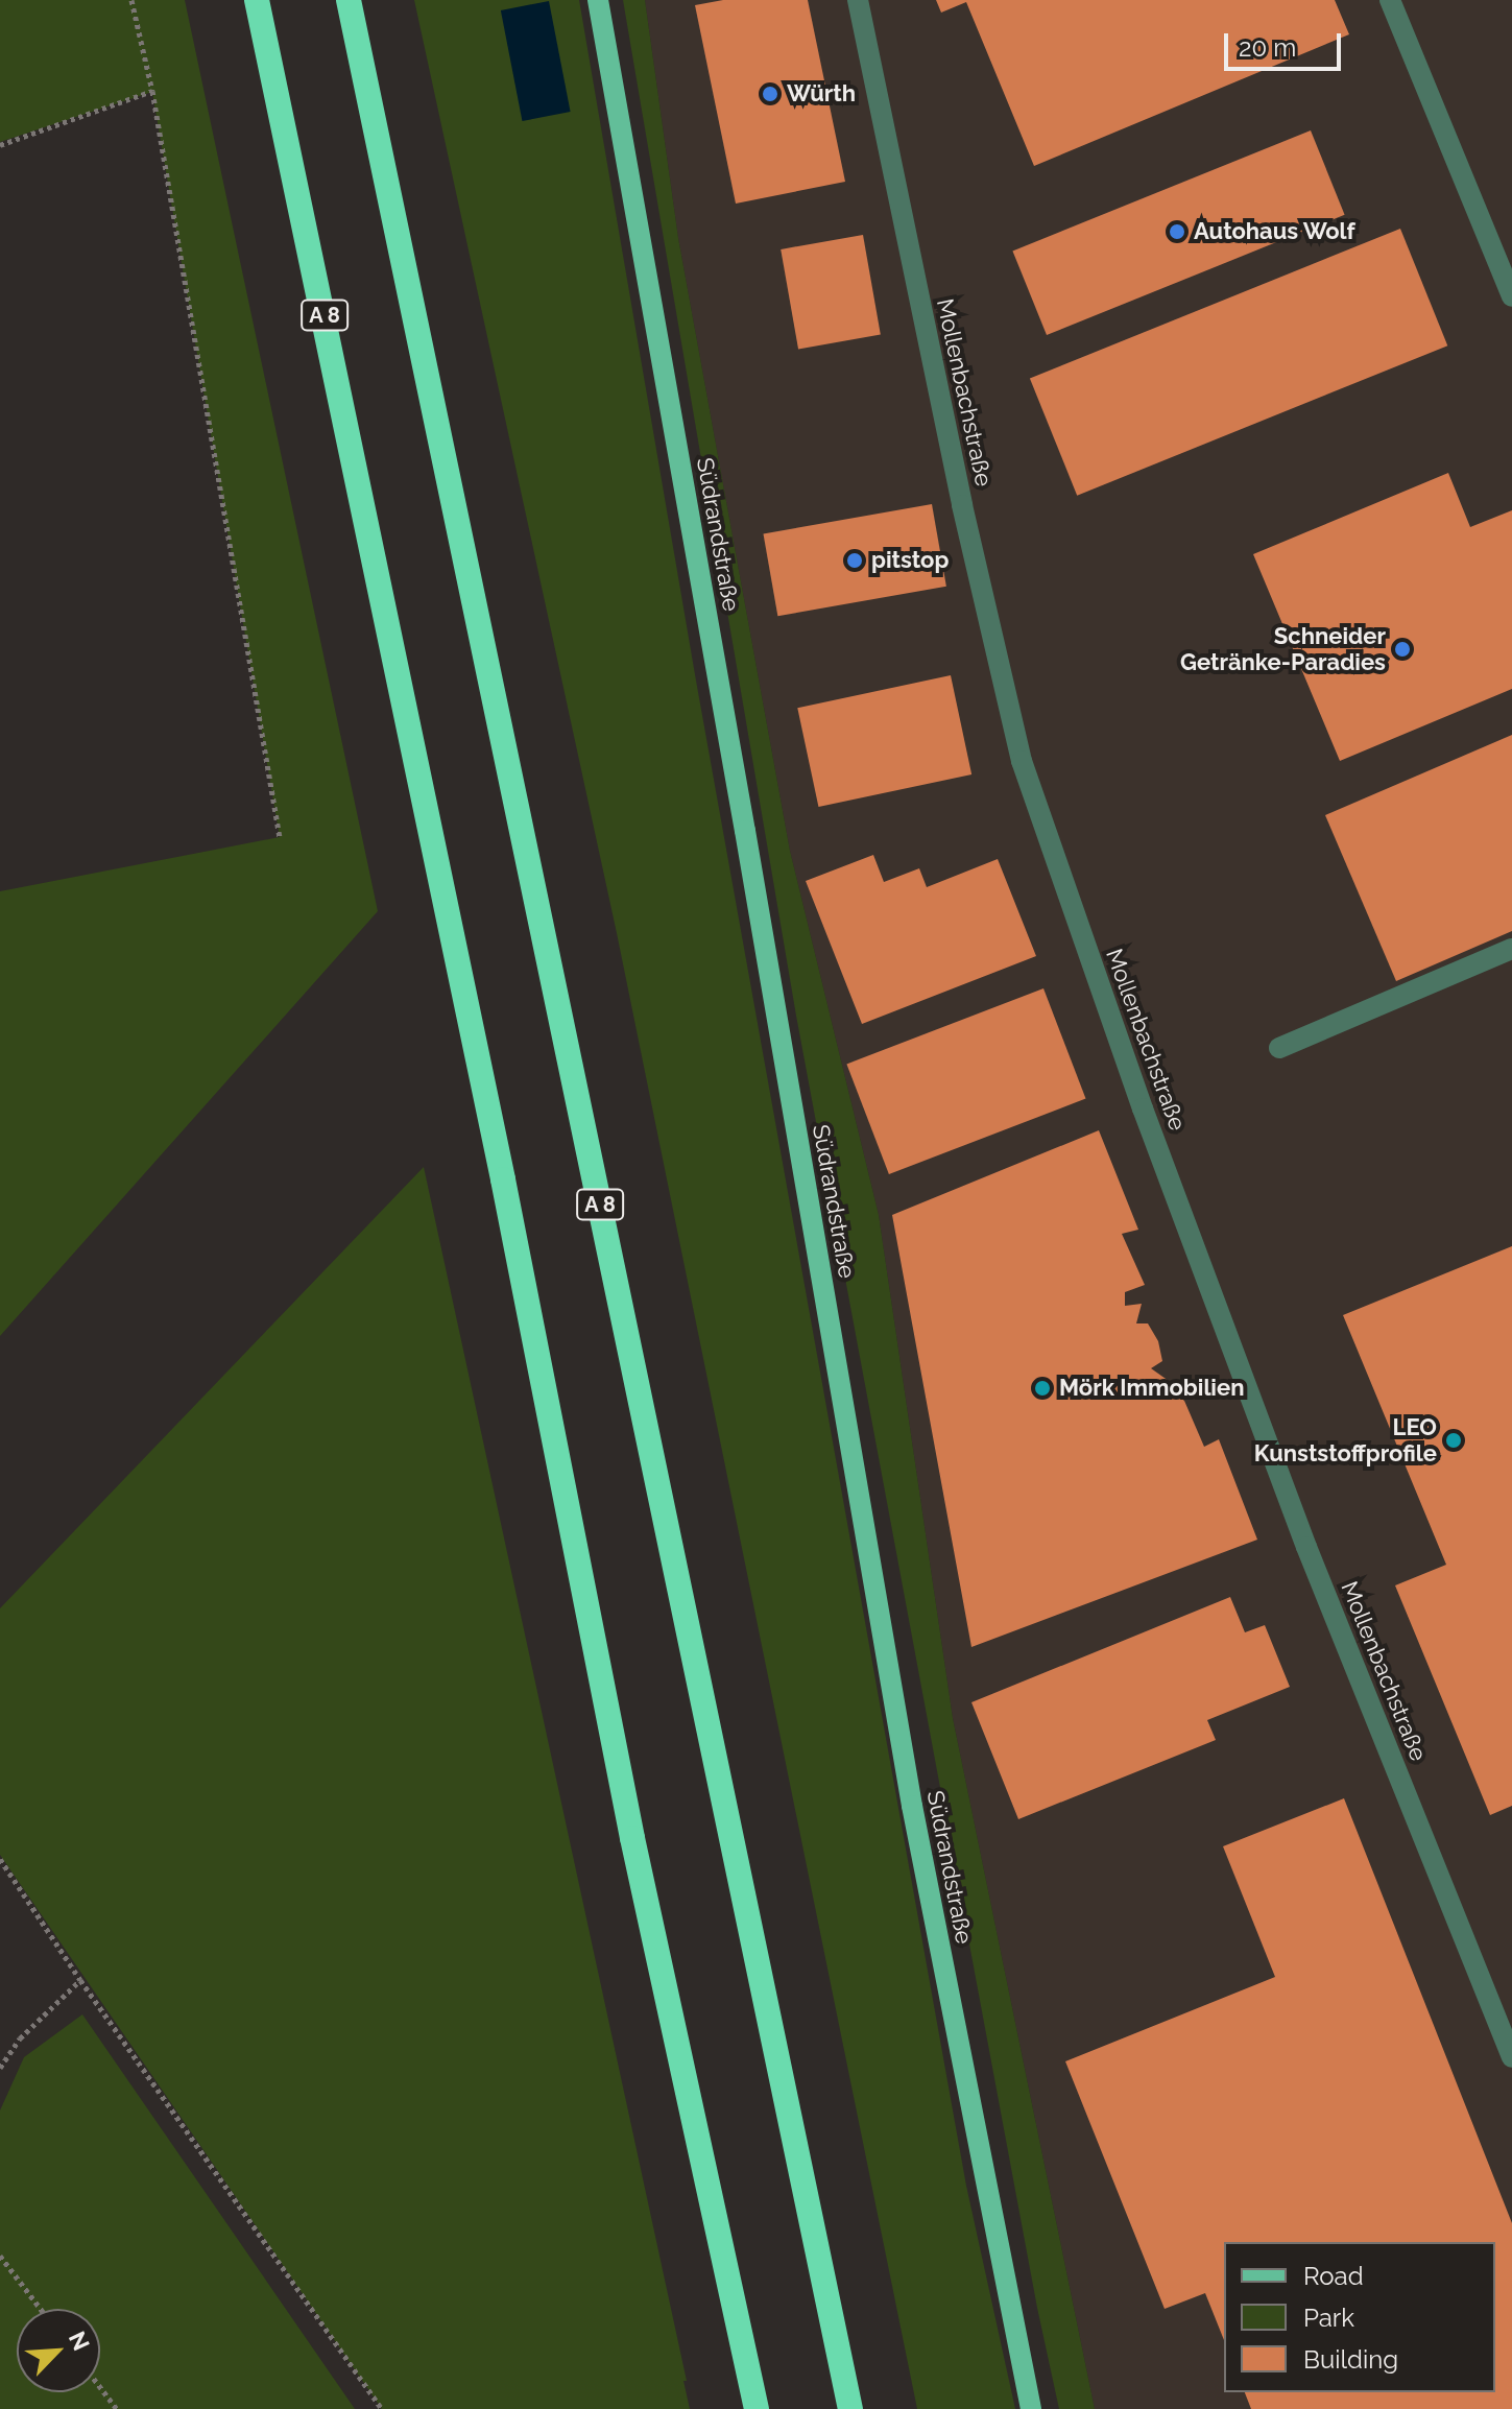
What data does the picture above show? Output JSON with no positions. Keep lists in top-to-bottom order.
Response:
{
  "streets": {
    "highway": ["A 8"],
    "main road": ["Südrandstraße"],
    "street": ["Mollenbachstraße"]
  },
  "places": [
    "Würth",
    "Autohaus Wolf",
    "pitstop",
    "Schneider Getränke-Paradies",
    "Mörk Immobilien",
    "LEO Kunststoffprofile"
  ],
  "legend": ["Road", "Park", "Building"],
  "scale_bar": "20 m",
  "north": "top right"
}
